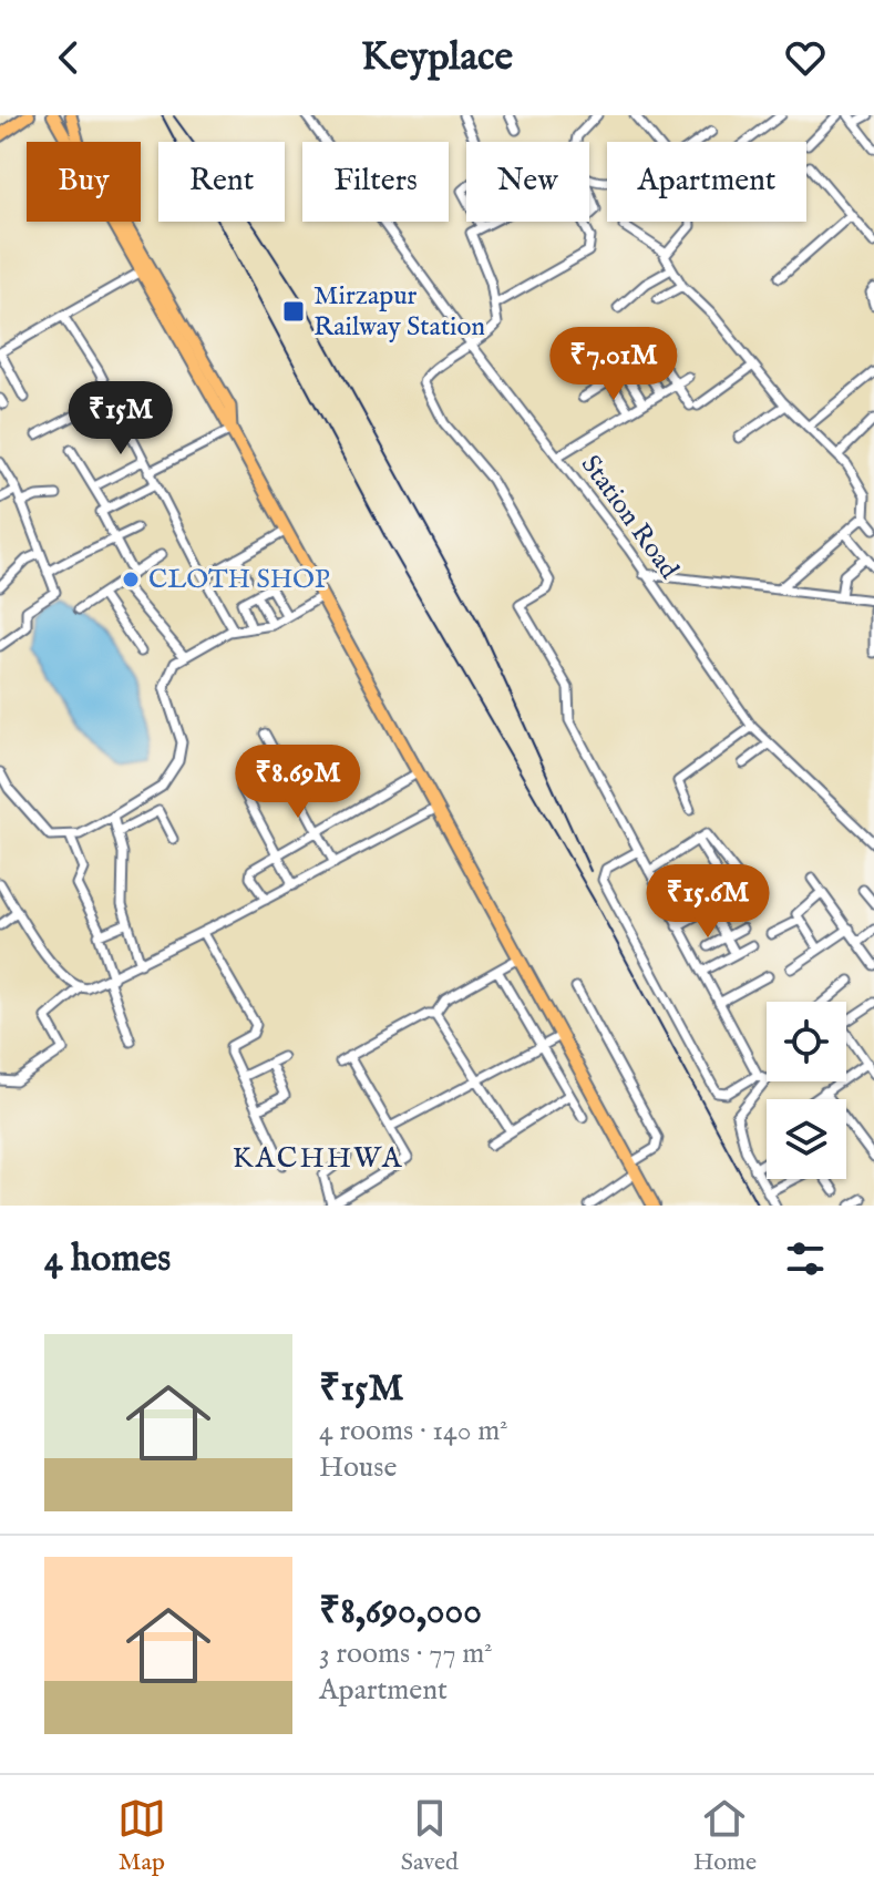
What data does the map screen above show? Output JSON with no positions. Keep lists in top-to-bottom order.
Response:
{
  "streets": {
    "street": ["Station Road"]
  },
  "districts": ["KACHHWA"],
  "places": {
    "transit": ["Mirzapur Railway Station"],
    "other": ["CLOTH SHOP"]
  },
  "page": {
    "header": "Keyplace",
    "chip": [
      "Buy",
      "Rent",
      "Filters",
      "New",
      "Apartment"
    ],
    "price": [
      "₹7.01M",
      "₹15M",
      "₹8.69M",
      "₹15.6M"
    ],
    "heading": "4 homes",
    "list": [
      {
        "name": "₹15M",
        "note": "4 rooms · 140 m² · House"
      },
      {
        "name": "₹8,690,000",
        "note": "3 rooms · 77 m² · Apartment"
      }
    ],
    "tabs": ["Map", "Saved", "Home"]
  }
}
